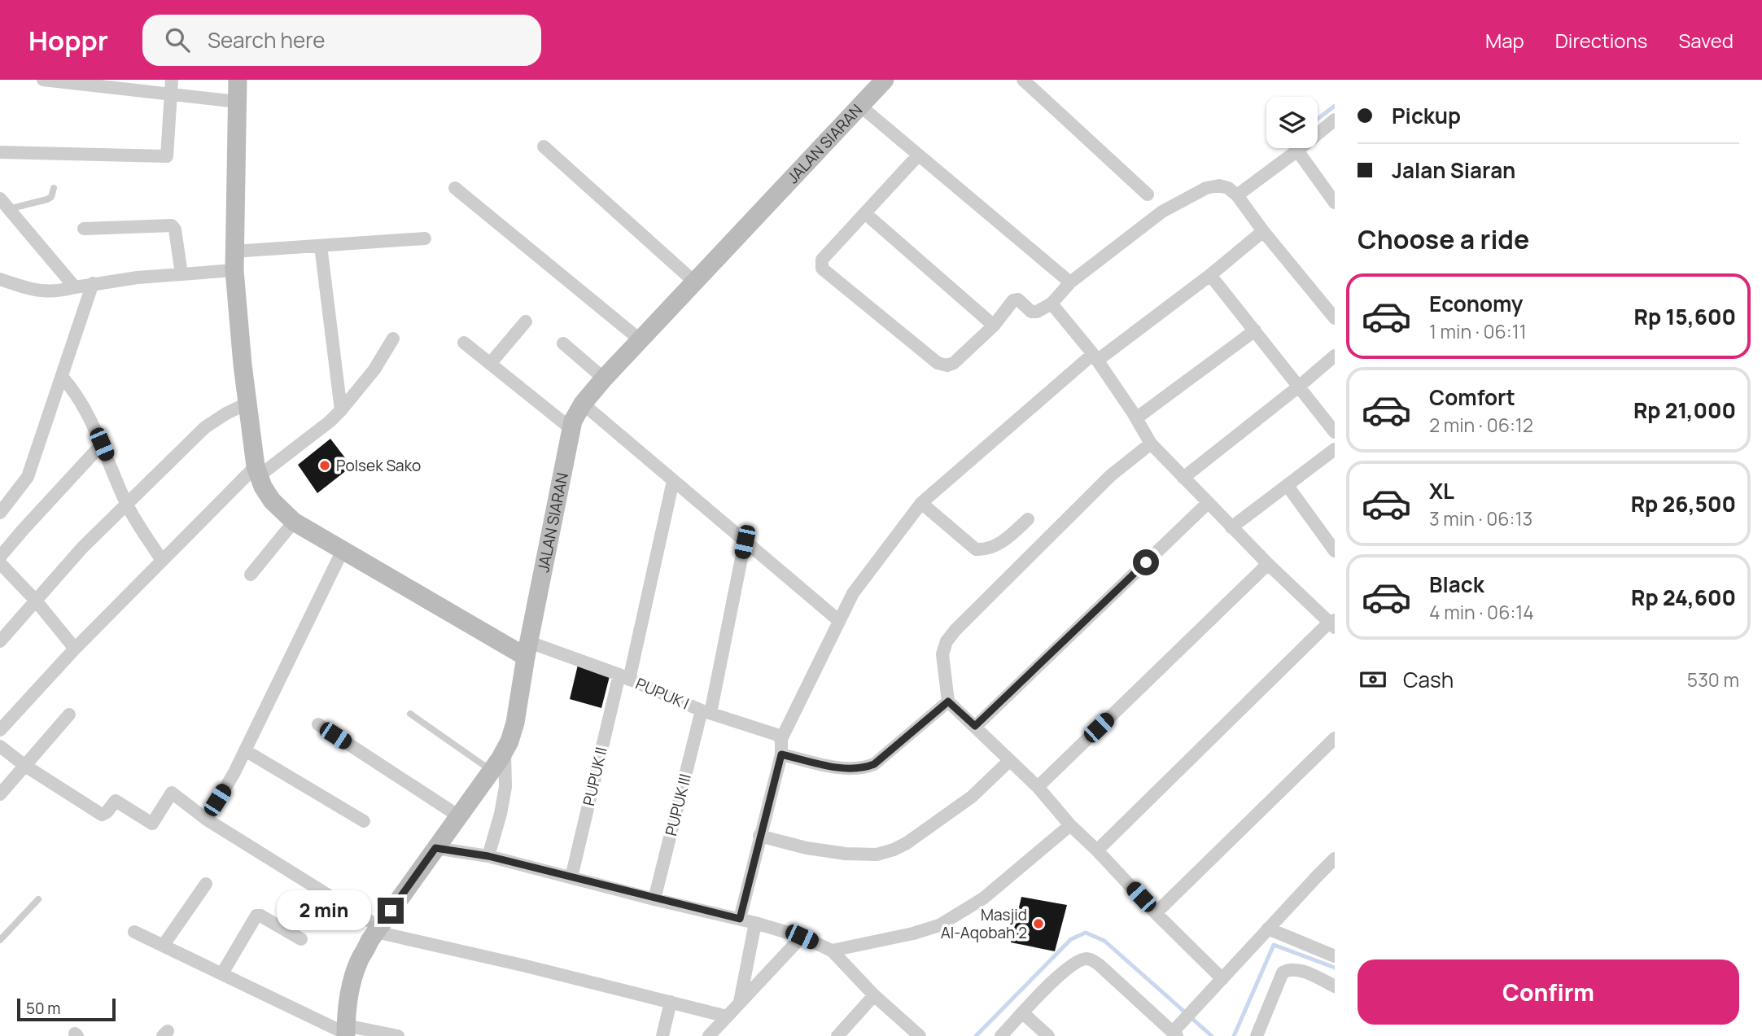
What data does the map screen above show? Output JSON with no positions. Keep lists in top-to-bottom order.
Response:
{
  "streets": {
    "street": [
      "JALAN SIARAN",
      "PUPUK I",
      "PUPUK II",
      "PUPUK III"
    ]
  },
  "crossings": [
    ["JALAN SIARAN", "PUPUK I"],
    ["PUPUK I", "PUPUK II"],
    ["PUPUK I", "PUPUK III"]
  ],
  "places": ["Polsek Sako", "Masjid Al-Aqobah 2"],
  "scale_bar": "50 m",
  "page": {
    "header": "Hoppr",
    "search": "Search here",
    "nav": ["Map", "Directions", "Saved"],
    "banner": ["Pickup", "Jalan Siaran"],
    "heading": "Choose a ride",
    "list": [
      {
        "name": "Economy",
        "note": "1 min · 06:11",
        "value": "Rp 15,600"
      },
      {
        "name": "Comfort",
        "note": "2 min · 06:12",
        "value": "Rp 21,000"
      },
      {
        "name": "XL",
        "note": "3 min · 06:13",
        "value": "Rp 26,500"
      },
      {
        "name": "Black",
        "note": "4 min · 06:14",
        "value": "Rp 24,600"
      }
    ],
    "pay": ["Cash", "530 m"],
    "bubble": "2 min",
    "buttons": "Confirm",
    "scale": "50 m"
  }
}
